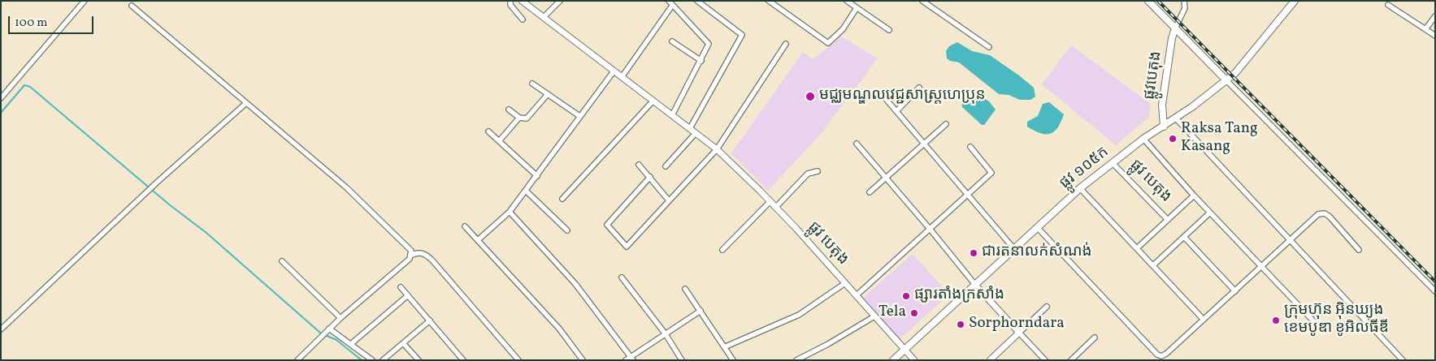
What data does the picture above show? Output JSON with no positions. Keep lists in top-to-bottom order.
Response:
{
  "streets": {
    "main road": ["ផ្លូវបេតុង", "ផ្លូវ ១០៥ក"],
    "street": ["ផ្លូវ បេតុង"]
  },
  "crossings": [
    ["ផ្លូវបេតុង", "ផ្លូវ ១០៥ក"],
    ["ផ្លូវ ១០៥ក", "ផ្លូវ បេតុង"]
  ],
  "places": [
    "មជ្ឈមណ្ឌលវេជ្ជសាស្ត្រហេប្រុន",
    "Raksa Tang Kasang",
    "ជារតនាលក់សំណង់",
    "ផ្សារតាំងក្រសាំង",
    "Tela",
    "ក្រុមហ៊ុន អ៊ិនឃ្យុង ខេមបូឌា ខូអិលធីឌី",
    "Sorphorndara"
  ],
  "scale_bar": "100 m"
}
